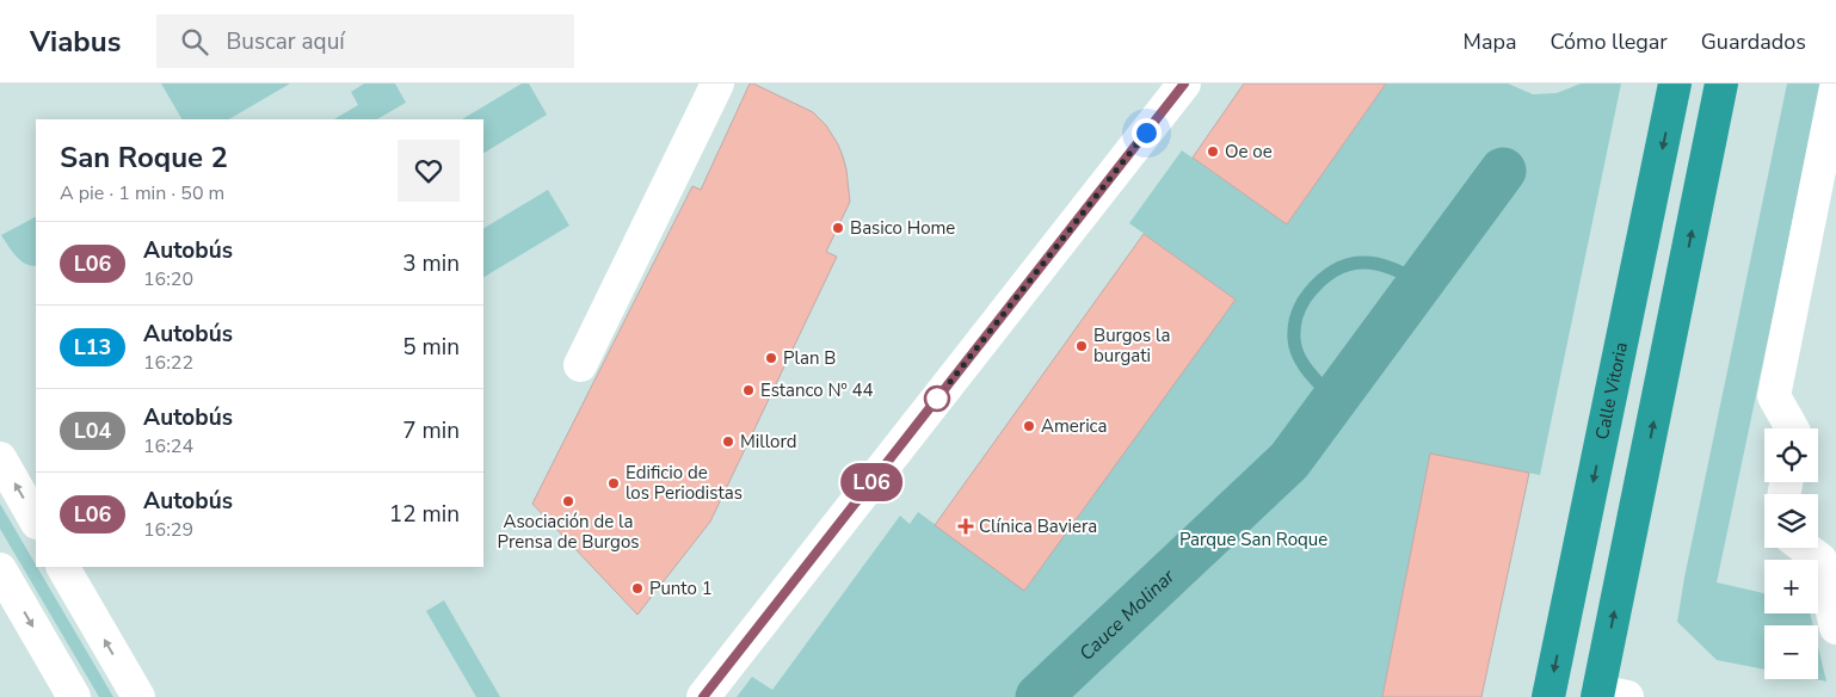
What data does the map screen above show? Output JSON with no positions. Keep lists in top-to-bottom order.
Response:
{
  "streets": {
    "highway": ["Calle Vitoria"]
  },
  "water": ["Cauce Molinar"],
  "parks": ["Parque San Roque"],
  "places": {
    "other": [
      "Oe oe",
      "Basico Home",
      "Burgos la burgati",
      "Plan B",
      "Estanco Nº 44",
      "America",
      "Millord",
      "Edificio de los Periodistas",
      "Asociación de la Prensa de Burgos",
      "Punto 1"
    ],
    "health": ["Clínica Baviera"]
  },
  "lines": ["bus line L06"],
  "page": {
    "header": "Viabus",
    "search": "Buscar aquí",
    "nav": ["Mapa", "Cómo llegar", "Guardados"],
    "on_map": "L06",
    "heading": ["San Roque 2", "A pie · 1 min · 50 m"],
    "list": [
      {
        "mark": "L06",
        "name": "Autobús",
        "note": "16:20",
        "value": "3 min"
      },
      {
        "mark": "L13",
        "name": "Autobús",
        "note": "16:22",
        "value": "5 min"
      },
      {
        "mark": "L04",
        "name": "Autobús",
        "note": "16:24",
        "value": "7 min"
      },
      {
        "mark": "L06",
        "name": "Autobús",
        "note": "16:29",
        "value": "12 min"
      }
    ],
    "map_buttons": ["+", "−"]
  }
}
